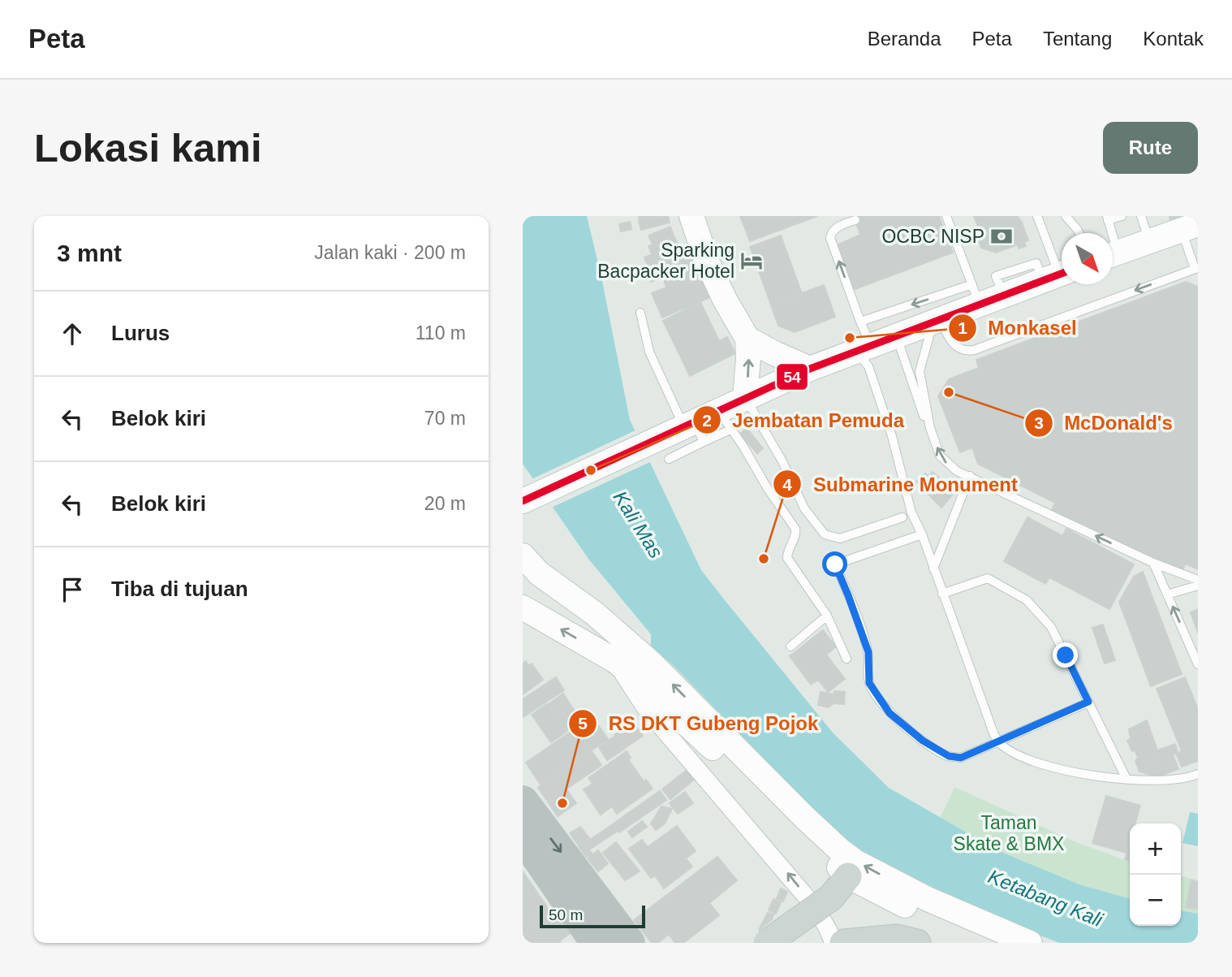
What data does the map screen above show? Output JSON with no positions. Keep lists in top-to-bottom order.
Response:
{
  "water": ["Kali Mas", "Ketabang Kali"],
  "parks": ["Taman Skate & BMX"],
  "places": {
    "bank": ["OCBC NISP"],
    "hotel": ["Sparking Bacpacker Hotel"],
    "other": [
      "Monkasel",
      "McDonald's",
      "Jembatan Pemuda",
      "Submarine Monument",
      "RS DKT Gubeng Pojok"
    ]
  },
  "lines": ["transit line 54"],
  "scale_bar": "50 m",
  "north": "bottom right",
  "page": {
    "header": "Peta",
    "nav": [
      "Beranda",
      "Peta",
      "Tentang",
      "Kontak"
    ],
    "buttons": "Rute",
    "title": "Lokasi kami",
    "heading": ["3 mnt", "Jalan kaki · 200 m"],
    "list": [
      ["Lurus", "110 m"],
      ["Belok kiri", "70 m"],
      ["Belok kiri", "20 m"],
      "Tiba di tujuan"
    ],
    "map_buttons": ["+", "−"],
    "scale": "50 m"
  }
}
